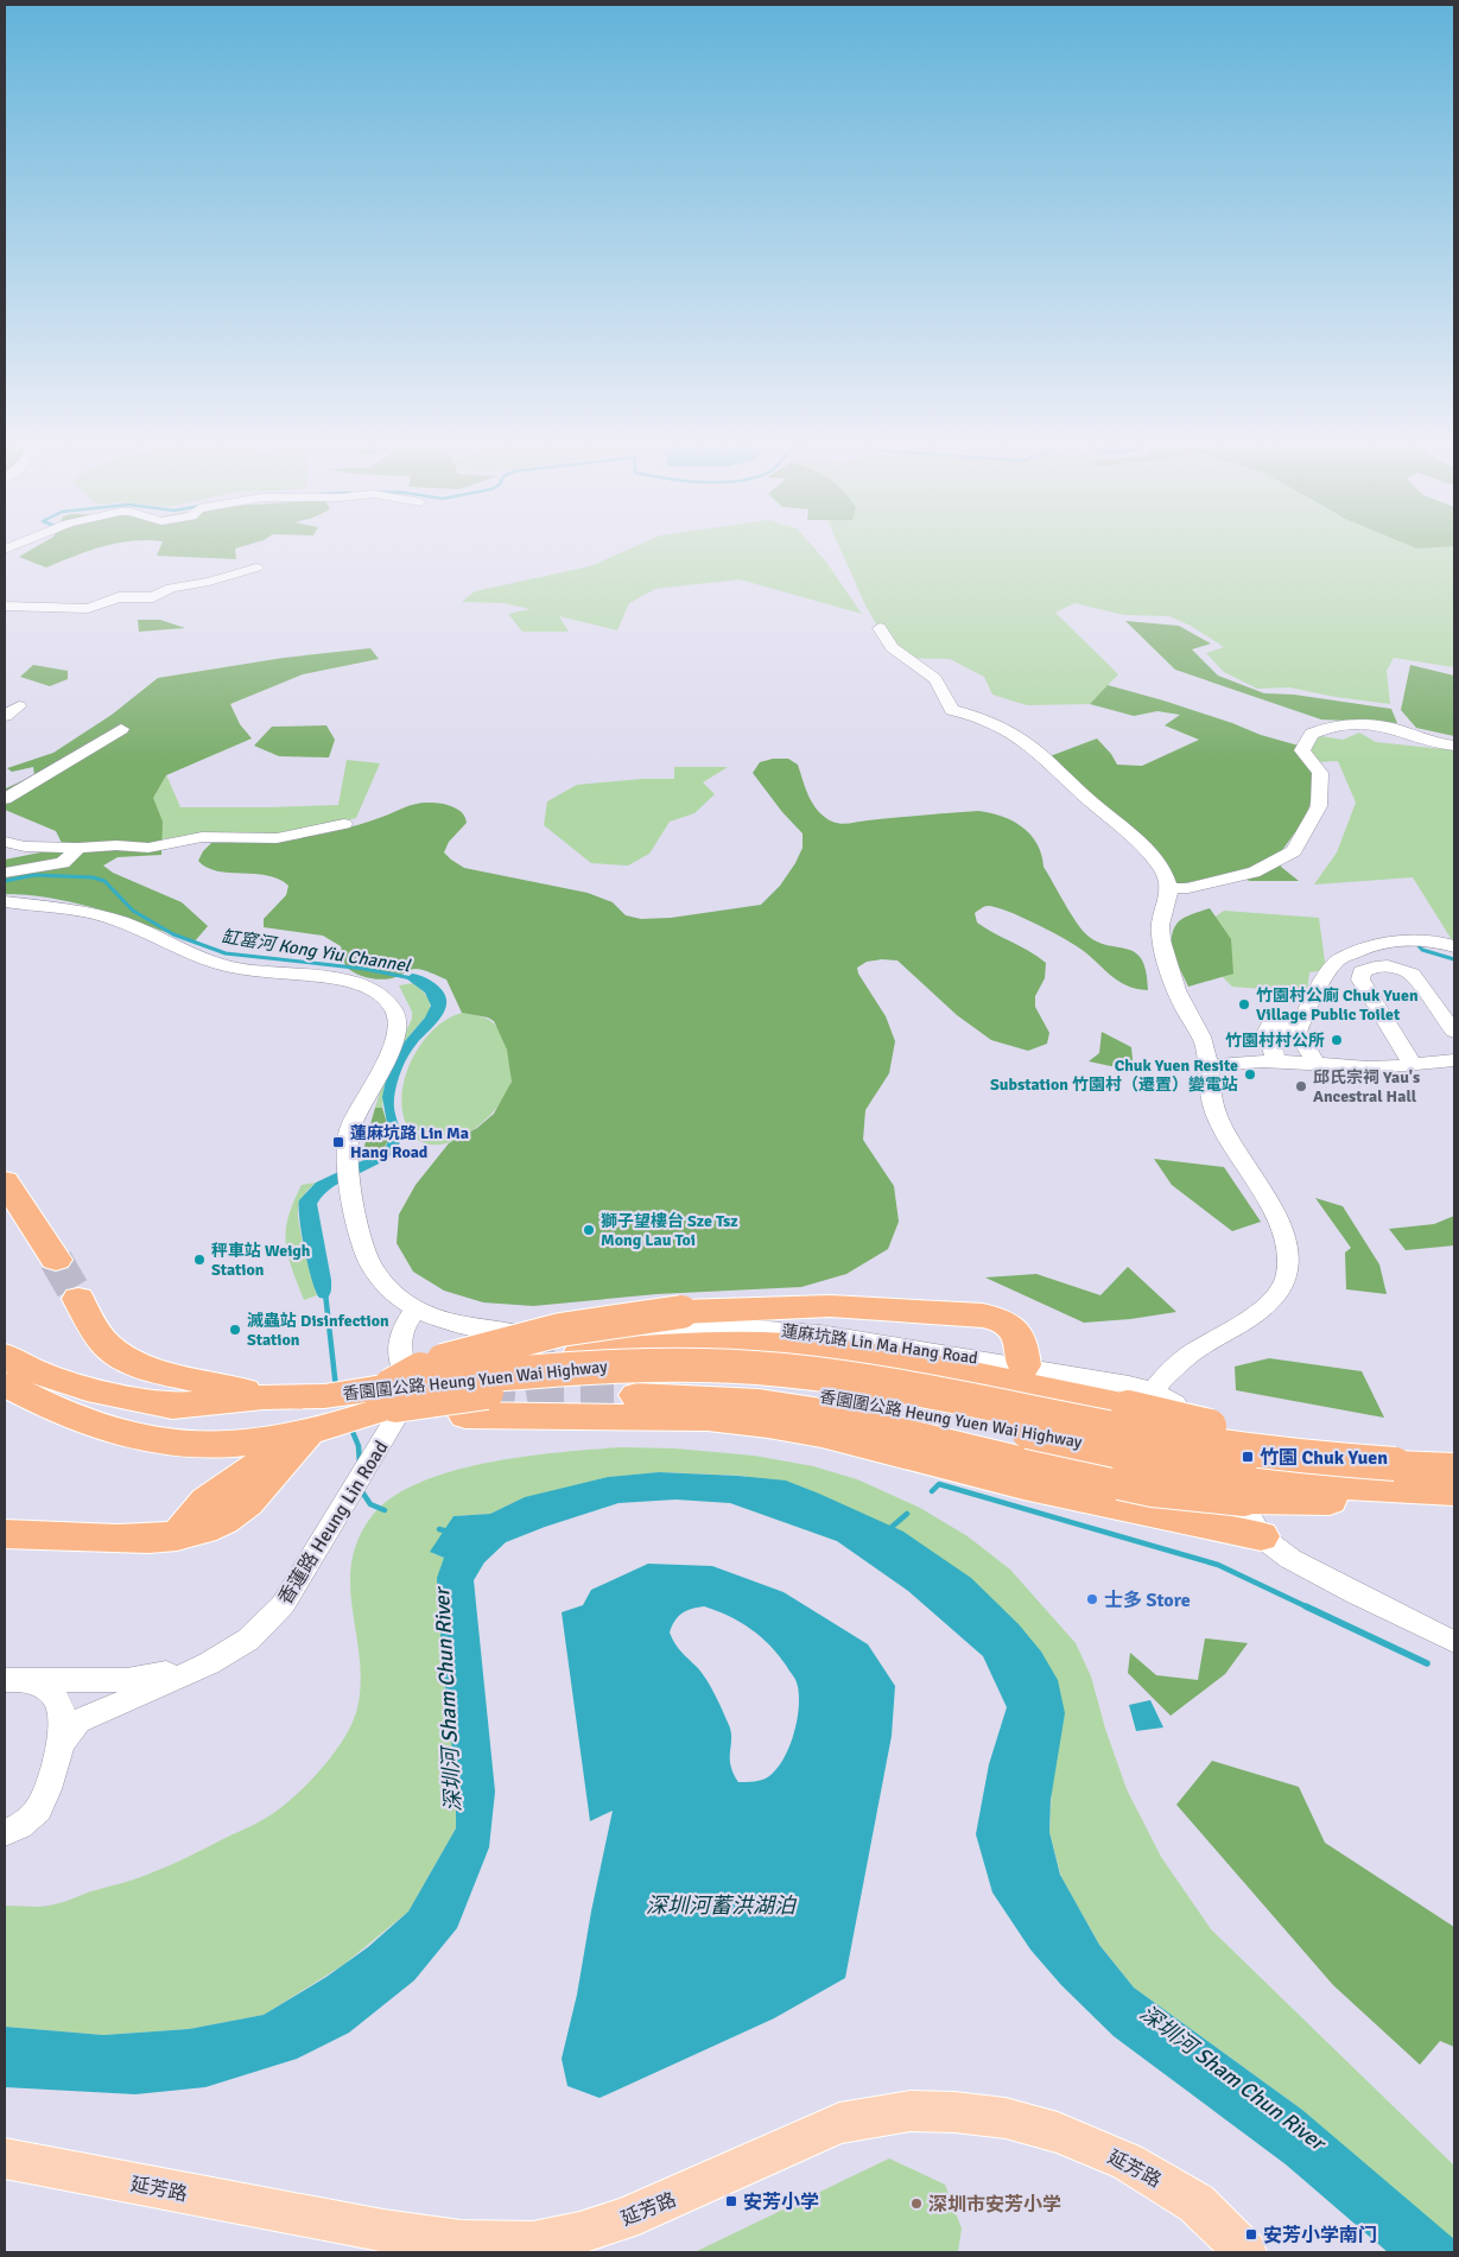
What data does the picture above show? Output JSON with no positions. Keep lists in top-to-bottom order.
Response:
{
  "streets": {
    "highway": ["香園圍公路 Heung Yuen Wai Highway"],
    "main road": ["延芳路"],
    "street": ["蓮麻坑路 Lin Ma Hang Road", "香蓮路 Heung Lin Road"]
  },
  "crossings": [
    ["香園圍公路 Heung Yuen Wai Highway", "香蓮路 Heung Lin Road"]
  ],
  "water": ["缸窰河 Kong Yiu Channel", "深圳河 Sham Chun River", "深圳河蓄洪湖泊"],
  "places": {
    "other": [
      "竹園村公廁 Chuk Yuen Village Public Toilet",
      "竹園村村公所",
      "Chuk Yuen Resite Substation 竹園村（遷置）變電站",
      "邱氏宗祠 Yau's Ancestral Hall",
      "獅子望樓台 Sze Tsz Mong Lau Toi",
      "秤車站 Weigh Station",
      "滅蟲站 Disinfection Station",
      "士多 Store",
      "深圳市安芳小学"
    ],
    "transit": [
      "蓮麻坑路 Lin Ma Hang Road",
      "竹園 Chuk Yuen",
      "安芳小学",
      "安芳小学南门"
    ]
  }
}
